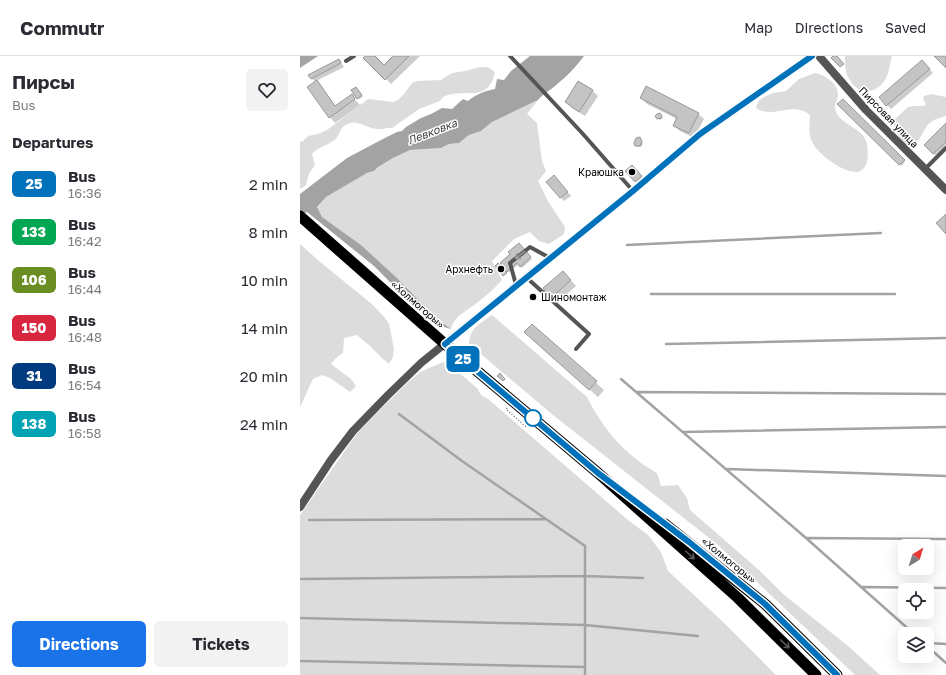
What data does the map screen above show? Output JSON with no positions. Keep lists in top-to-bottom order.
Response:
{
  "streets": {
    "highway": ["«Холмогоры»"],
    "street": ["Пирсовая улица"]
  },
  "water": ["Левковка"],
  "places": ["Краюшка", "Архнефть", "Шиномонтаж"],
  "lines": ["bus line 25"],
  "north": "top right",
  "page": {
    "header": "Commutr",
    "nav": ["Map", "Directions", "Saved"],
    "heading": [
      ["Пирсы", "Bus"],
      "Departures"
    ],
    "on_map": "25",
    "list": [
      {
        "mark": "25",
        "name": "Bus",
        "note": "16:36",
        "value": "2 min"
      },
      {
        "mark": "133",
        "name": "Bus",
        "note": "16:42",
        "value": "8 min"
      },
      {
        "mark": "106",
        "name": "Bus",
        "note": "16:44",
        "value": "10 min"
      },
      {
        "mark": "150",
        "name": "Bus",
        "note": "16:48",
        "value": "14 min"
      },
      {
        "mark": "31",
        "name": "Bus",
        "note": "16:54",
        "value": "20 min"
      },
      {
        "mark": "138",
        "name": "Bus",
        "note": "16:58",
        "value": "24 min"
      }
    ],
    "buttons": ["Directions", "Tickets"]
  }
}
